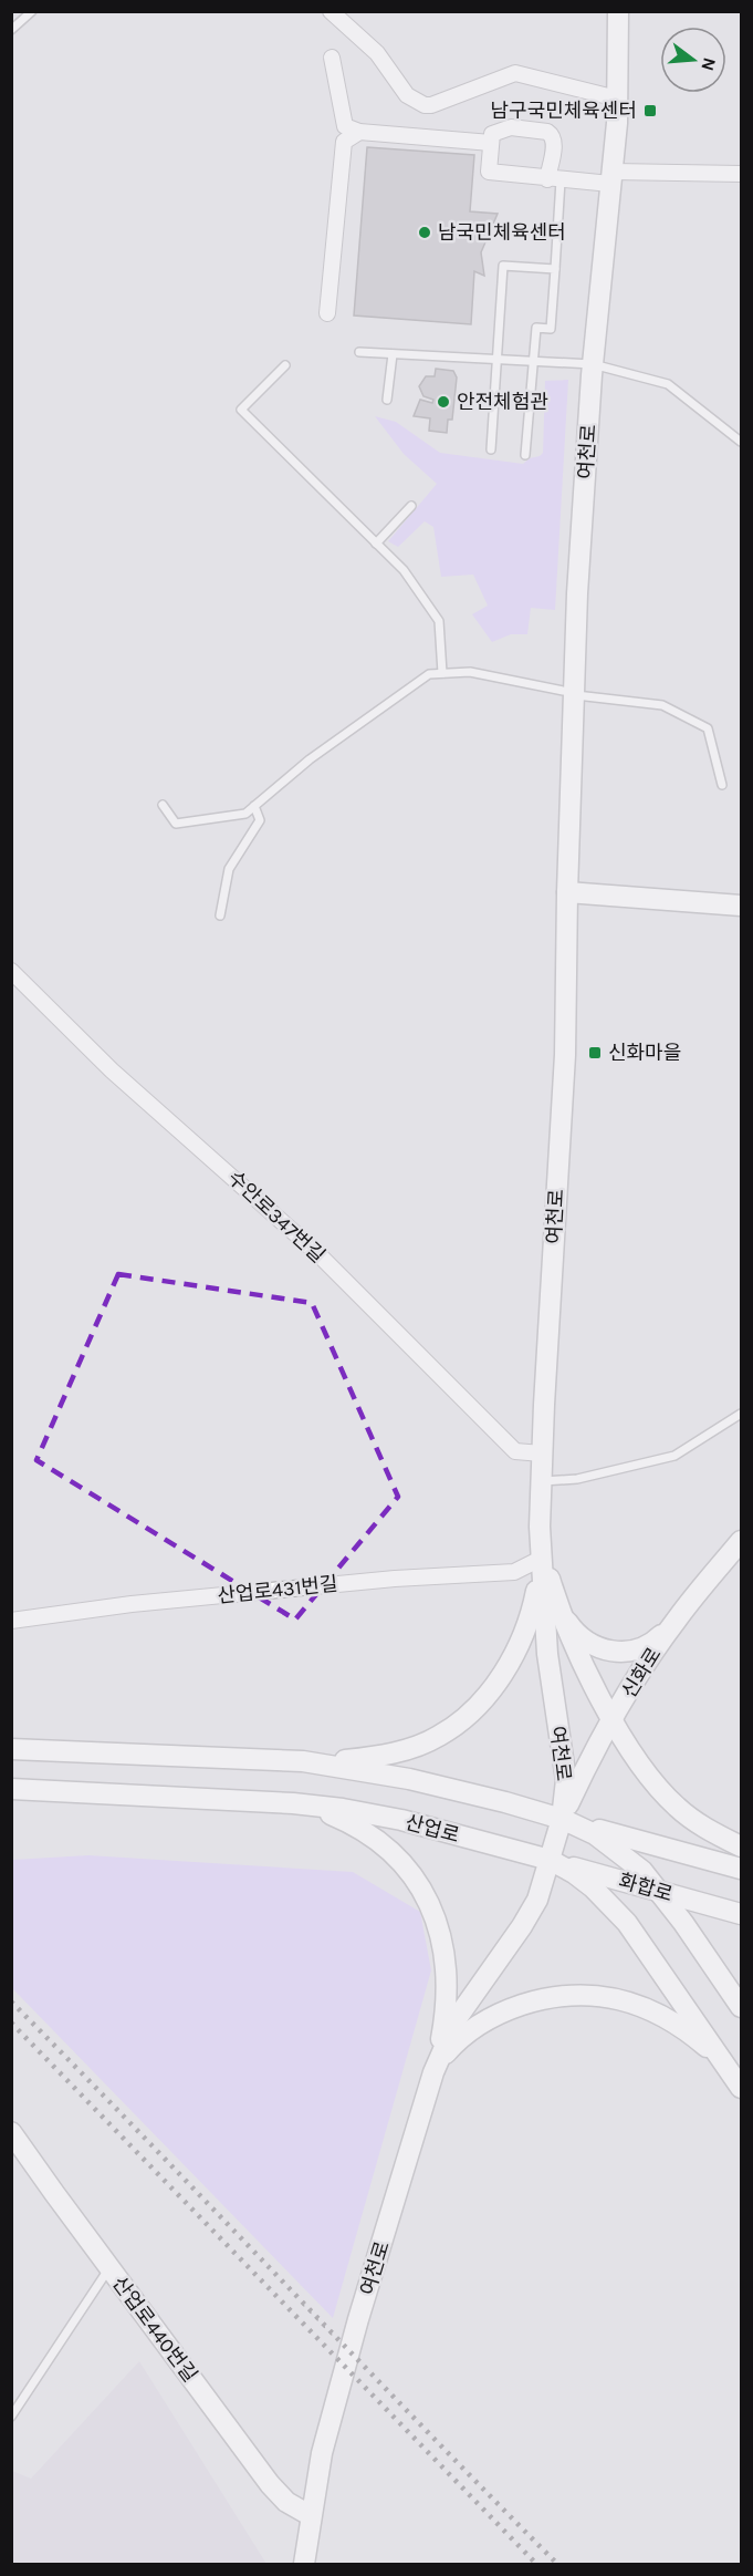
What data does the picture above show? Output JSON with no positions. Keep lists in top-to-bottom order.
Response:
{
  "streets": {
    "main road": [
      "여천로",
      "신화로",
      "산업로",
      "화합로",
      "산업로440번길"
    ],
    "street": ["수안로347번길", "산업로431번길"]
  },
  "crossings": [
    ["여천로", "수안로347번길"],
    ["여천로", "산업로431번길"],
    ["여천로", "신화로"],
    ["여천로", "산업로"],
    ["여천로", "화합로"],
    ["여천로", "산업로440번길"],
    ["산업로", "화합로"]
  ],
  "places": {
    "transit": ["남구국민체육센터", "신화마을"],
    "other": ["남국민체육센터", "안전체험관"]
  },
  "north": "right"
}
